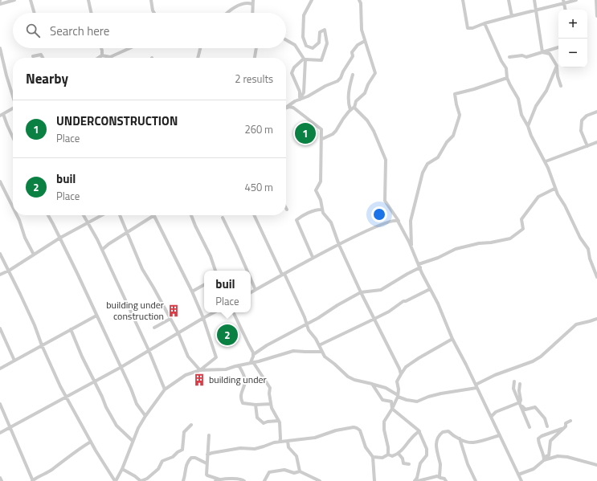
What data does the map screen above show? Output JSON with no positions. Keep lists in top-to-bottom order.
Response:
{
  "places": {
    "building": ["building under construction", "building under"]
  },
  "page": {
    "map_buttons": ["+", "−"],
    "search": "Search here",
    "heading": ["Nearby", "2 results"],
    "list": [
      {
        "mark": "1",
        "name": "UNDERCONSTRUCTION",
        "note": "Place",
        "value": "260 m"
      },
      {
        "mark": "2",
        "name": "buil",
        "note": "Place",
        "value": "450 m"
      }
    ],
    "pins": ["1", "2"],
    "popup": ["buil", "Place"]
  }
}
